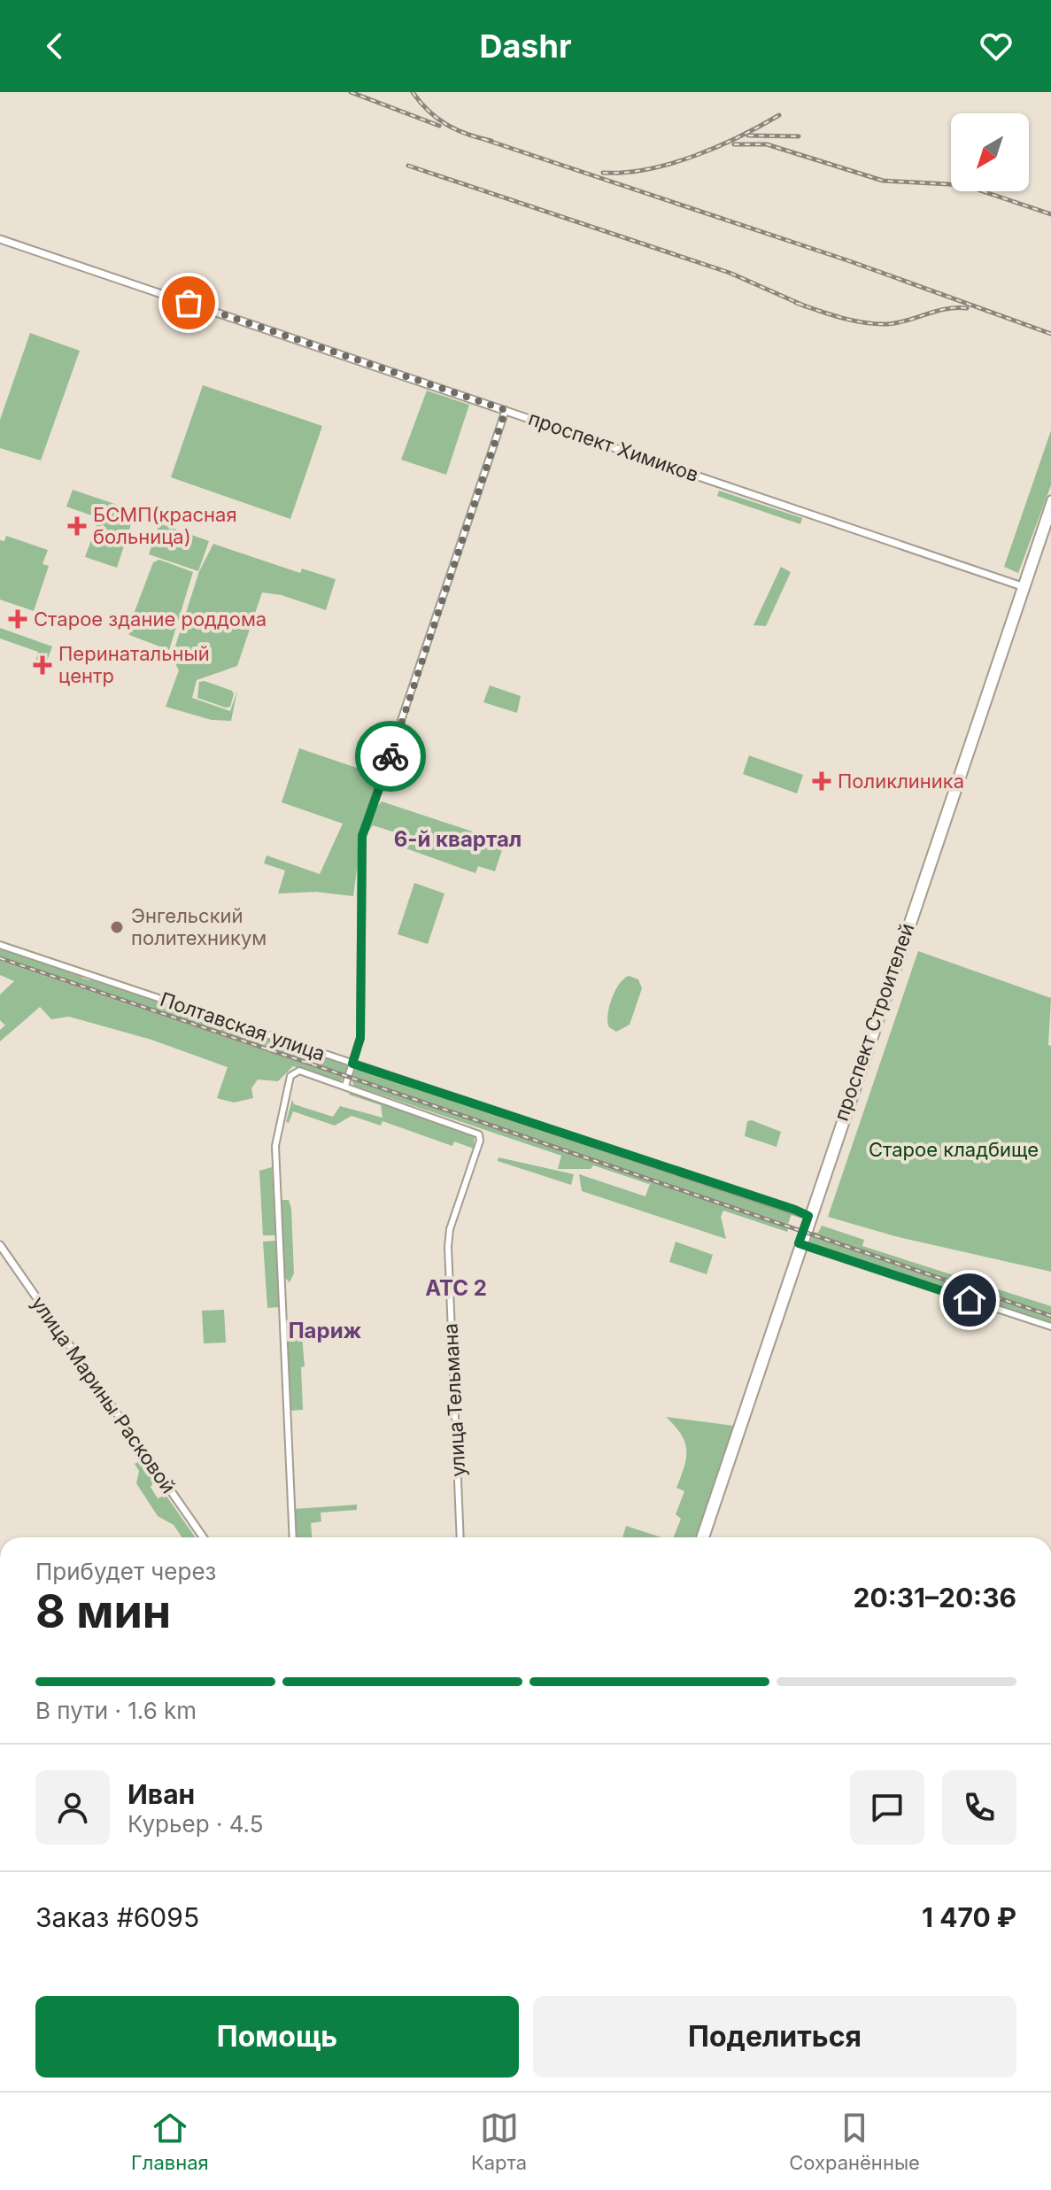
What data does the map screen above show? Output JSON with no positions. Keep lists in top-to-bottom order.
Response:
{
  "streets": {
    "main road": ["проспект Химиков", "проспект Строителей", "улица Марины Расковой"],
    "street": ["Полтавская улица", "улица Тельмана"]
  },
  "crossings": [
    ["проспект Химиков", "проспект Строителей"],
    ["проспект Строителей", "Полтавская улица"],
    ["Полтавская улица", "улица Тельмана"]
  ],
  "districts": ["6-й квартал", "АТС 2", "Париж"],
  "parks": ["Старое кладбище"],
  "places": {
    "health": [
      "БСМП(красная больница)",
      "Старое здание роддома",
      "Перинатальный центр",
      "Поликлиника"
    ],
    "other": ["Энгельский политехникум"]
  },
  "north": "bottom left",
  "page": {
    "header": "Dashr",
    "heading": ["8 мин", "Прибудет через", "20:31–20:36"],
    "panel": [
      "Иван",
      "Курьер · 4.5",
      "Заказ #6095",
      "1 470 ₽"
    ],
    "bar": "В пути · 1.6 km",
    "buttons": ["Помощь", "Поделиться"],
    "tabs": ["Главная", "Карта", "Сохранённые"]
  }
}
